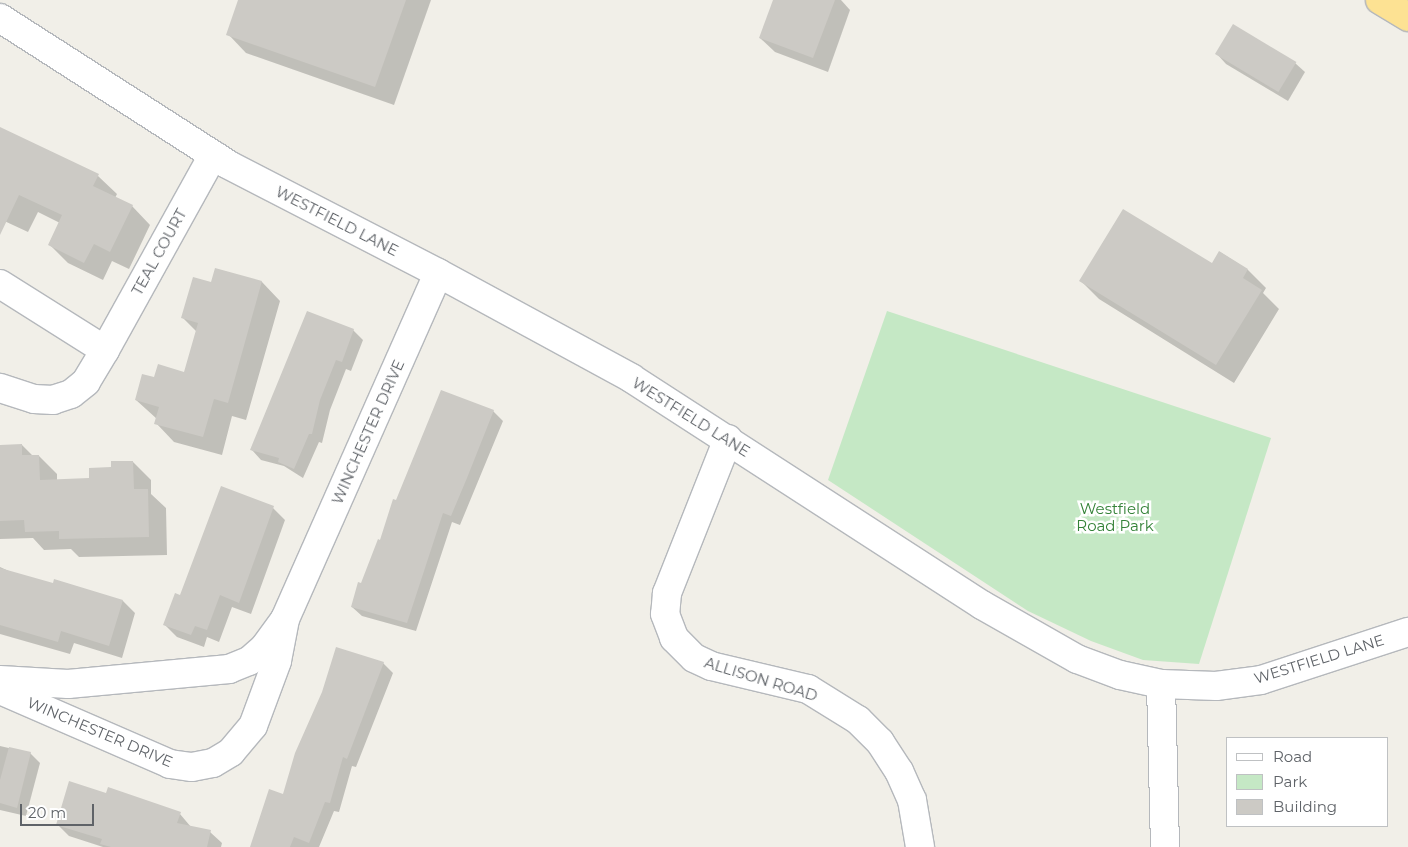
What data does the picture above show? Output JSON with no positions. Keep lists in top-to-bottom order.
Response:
{
  "streets": {
    "street": [
      "WESTFIELD LANE",
      "TEAL COURT",
      "WINCHESTER DRIVE",
      "ALLISON ROAD"
    ]
  },
  "crossings": [
    ["WESTFIELD LANE", "TEAL COURT"],
    ["WESTFIELD LANE", "WINCHESTER DRIVE"],
    ["WESTFIELD LANE", "ALLISON ROAD"]
  ],
  "parks": ["Westfield Road Park"],
  "legend": ["Road", "Park", "Building"],
  "scale_bar": "20 m"
}
